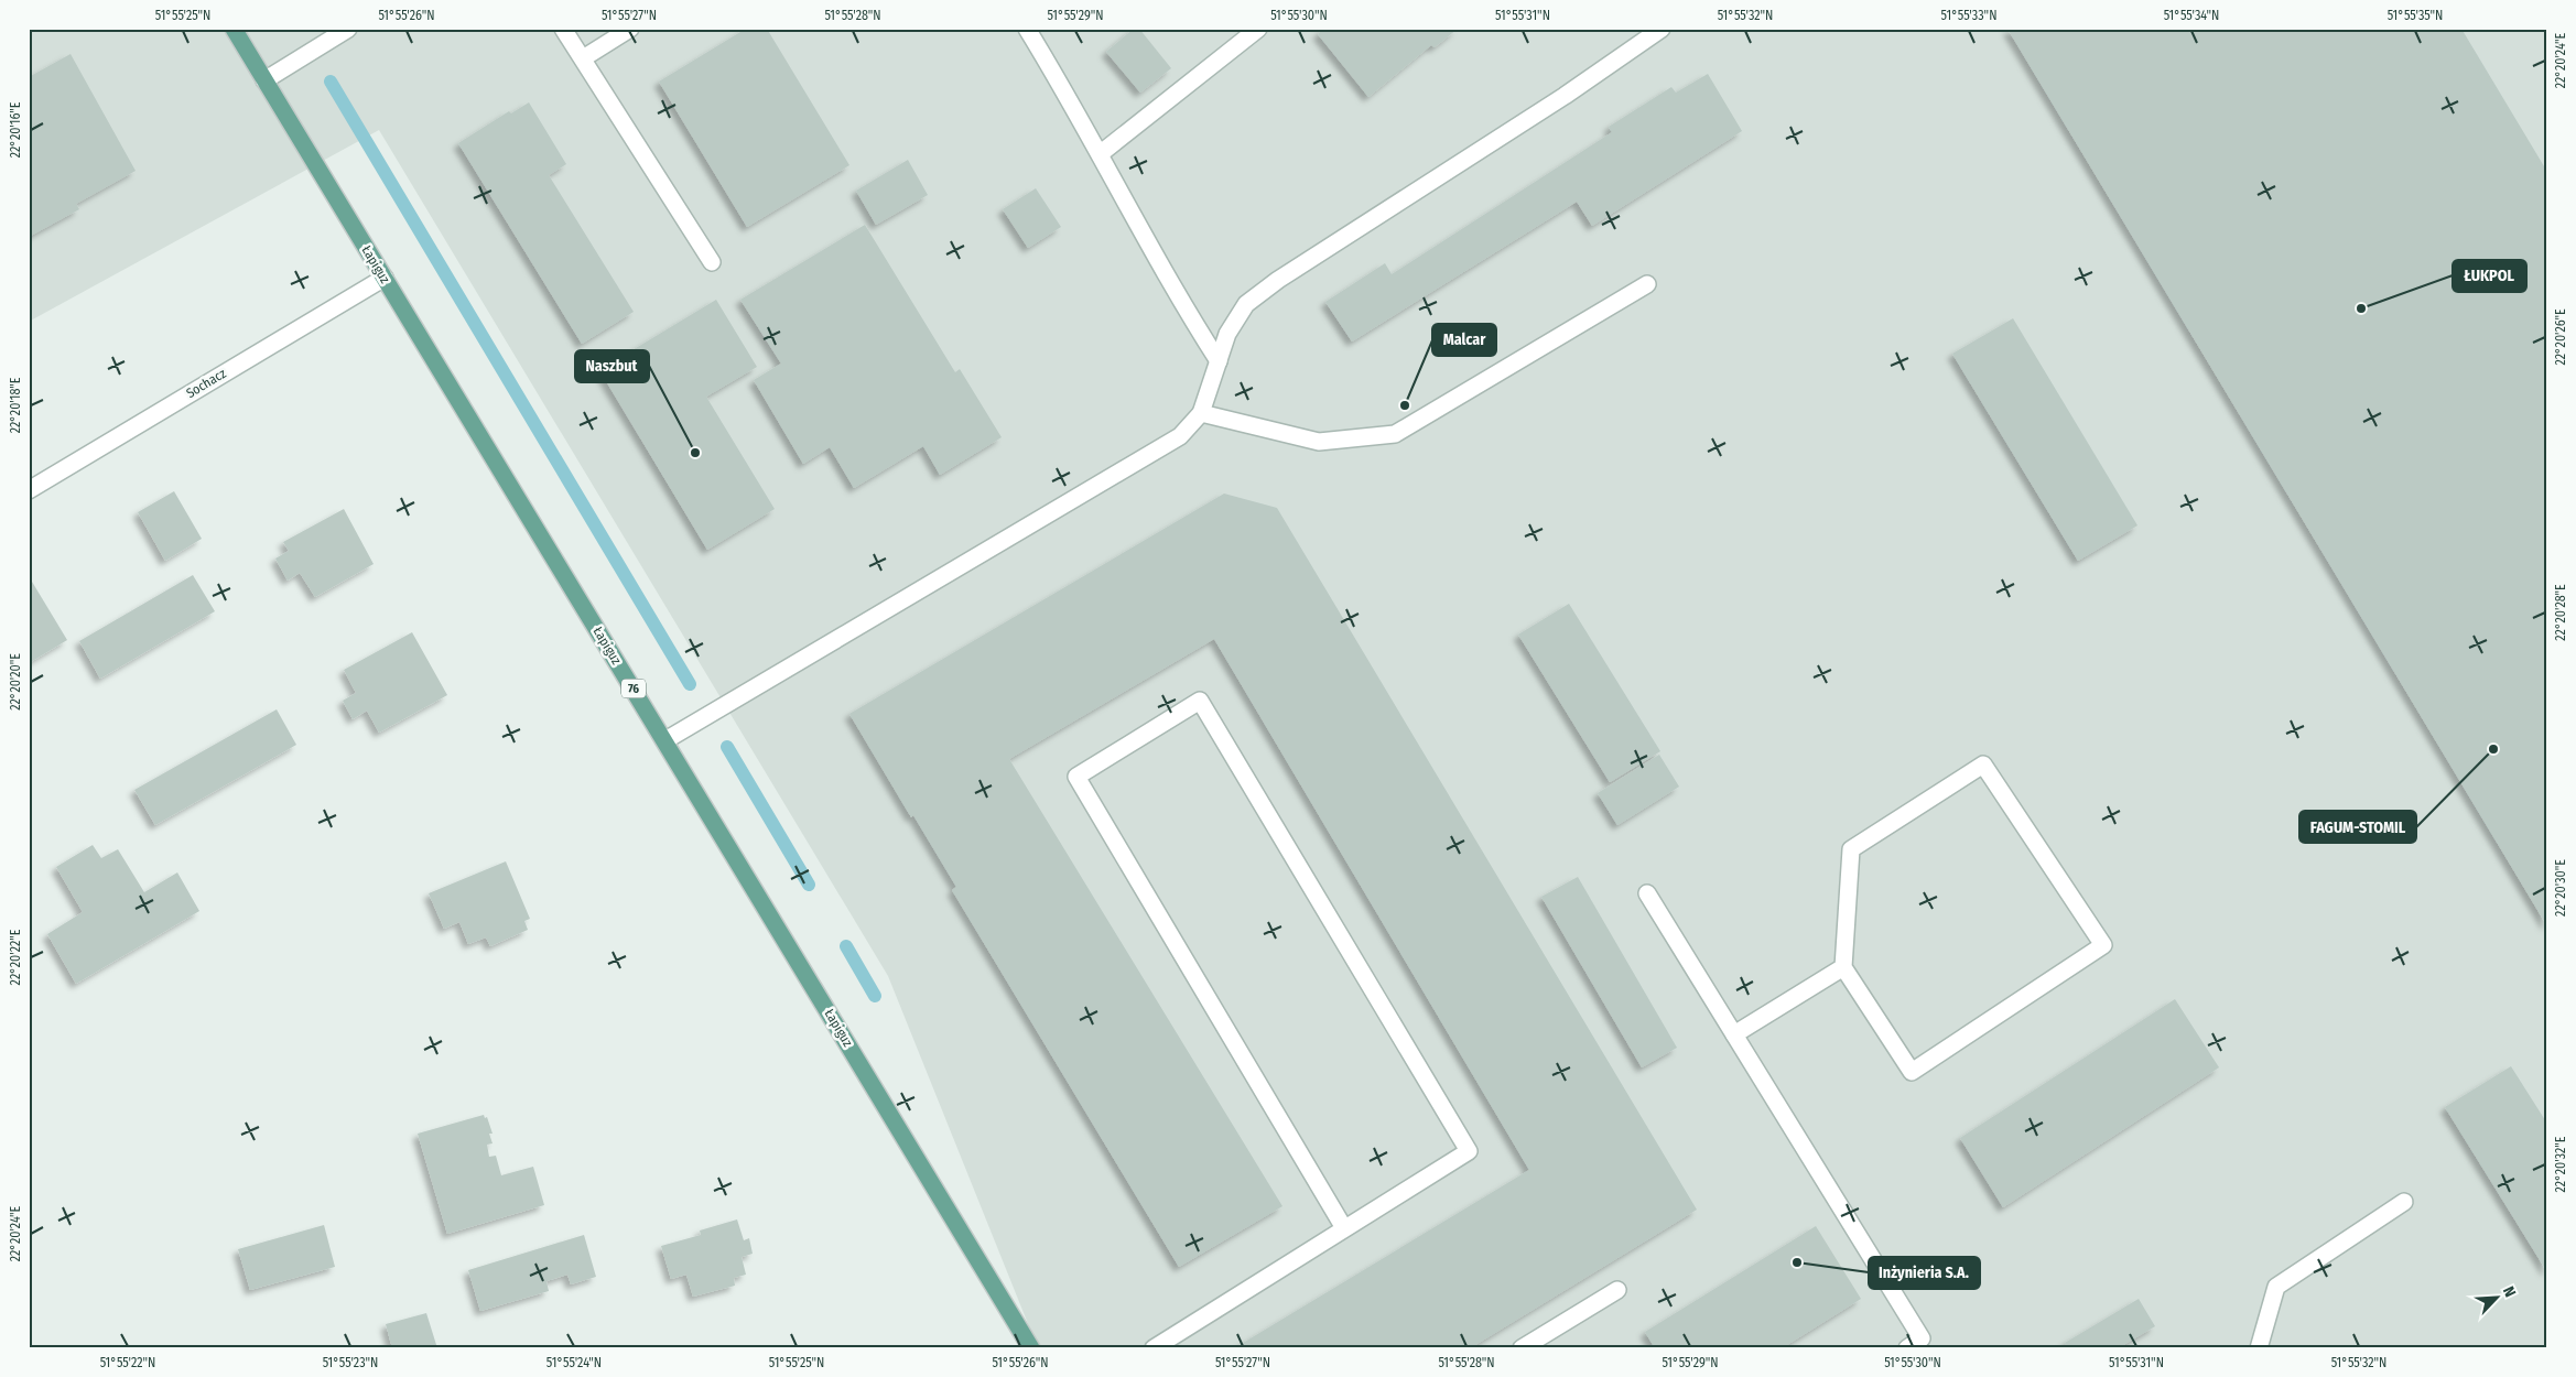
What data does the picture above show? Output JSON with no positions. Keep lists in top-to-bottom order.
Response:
{
  "streets": {
    "main road": ["Łapiguz", "76"],
    "street": ["Sochacz"]
  },
  "crossings": [
    ["Łapiguz", "Sochacz"]
  ],
  "places": [
    "ŁUKPOL",
    "Malcar",
    "Naszbut",
    "FAGUM-STOMIL",
    "Inżynieria S.A."
  ],
  "north": "top right",
  "coordinates": [
    "51°55'25\"N",
    "51°55'26\"N",
    "51°55'27\"N",
    "51°55'28\"N",
    "51°55'29\"N",
    "51°55'30\"N",
    "51°55'31\"N",
    "51°55'32\"N",
    "51°55'33\"N",
    "51°55'34\"N",
    "51°55'35\"N",
    "22°20'24\"E",
    "22°20'16\"E",
    "22°20'26\"E",
    "22°20'18\"E",
    "22°20'28\"E",
    "22°20'20\"E",
    "22°20'30\"E",
    "22°20'22\"E",
    "22°20'32\"E",
    "51°55'22\"N",
    "51°55'23\"N",
    "51°55'24\"N"
  ]
}
